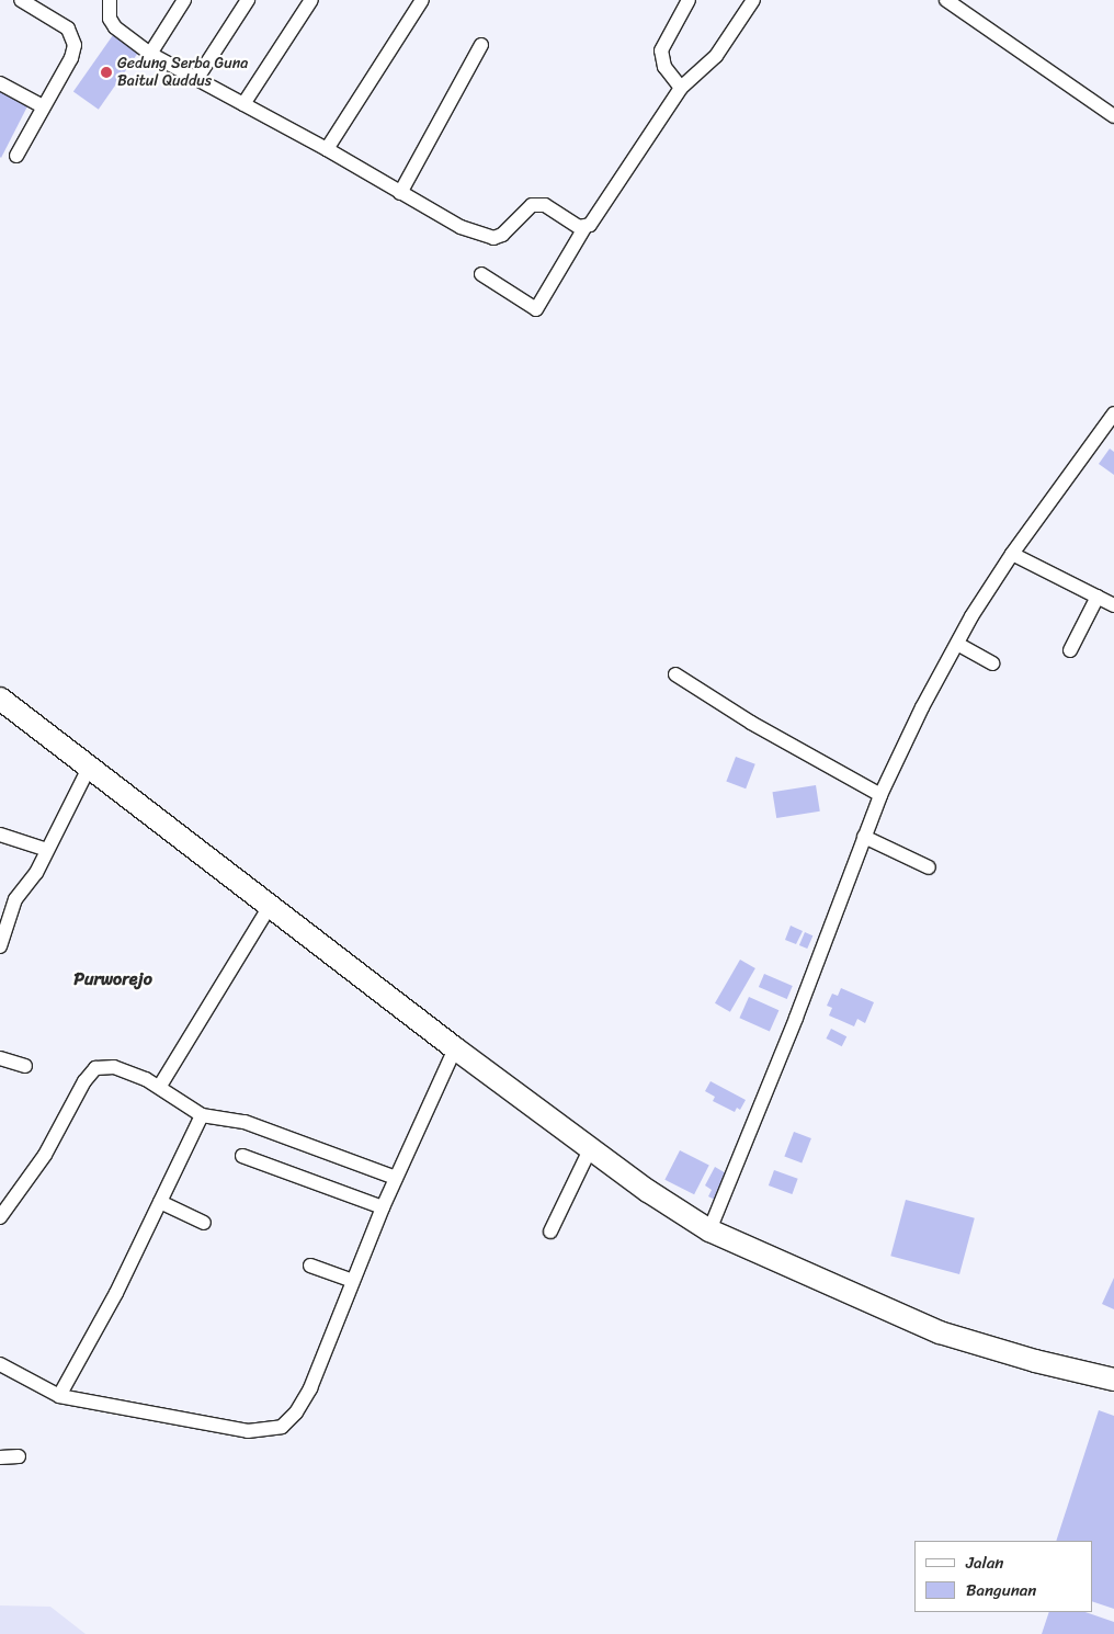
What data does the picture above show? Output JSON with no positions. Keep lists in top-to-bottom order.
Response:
{
  "districts": ["Purworejo"],
  "places": ["Gedung Serba Guna Baitul Quddus"],
  "legend": ["Jalan", "Bangunan"]
}
